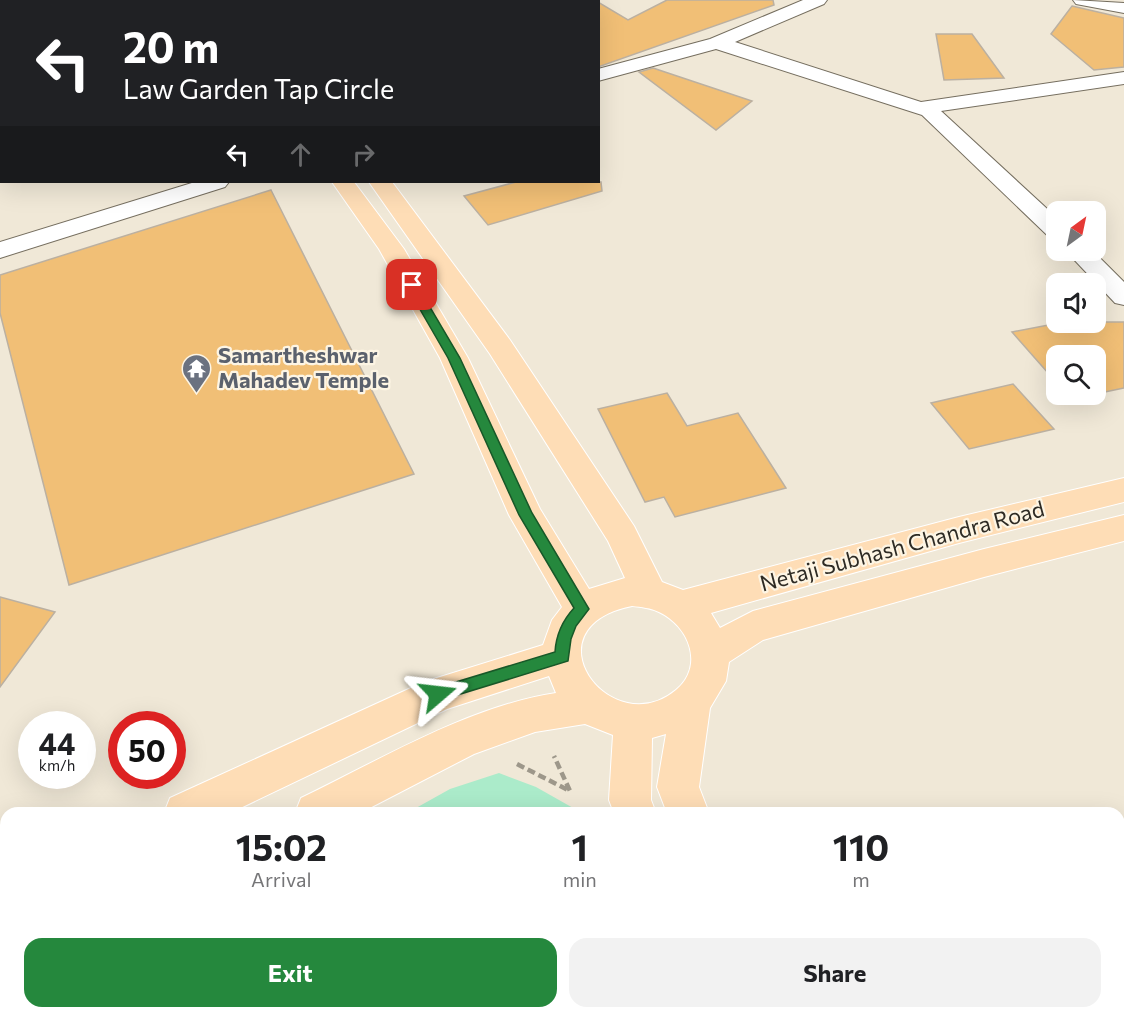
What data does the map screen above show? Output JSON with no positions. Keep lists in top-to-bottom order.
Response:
{
  "streets": {
    "main road": ["Netaji Subhash Chandra Road"]
  },
  "places": {
    "temple": ["Samartheshwar Mahadev Temple"]
  },
  "north": "top right",
  "page": {
    "turn": ["20 m", "Law Garden Tap Circle"],
    "speed": "44 km/h",
    "limit": "50",
    "eta": [
      "15:02",
      "Arrival",
      "1",
      "min",
      "110",
      "m"
    ],
    "buttons": ["Exit", "Share"]
  }
}
